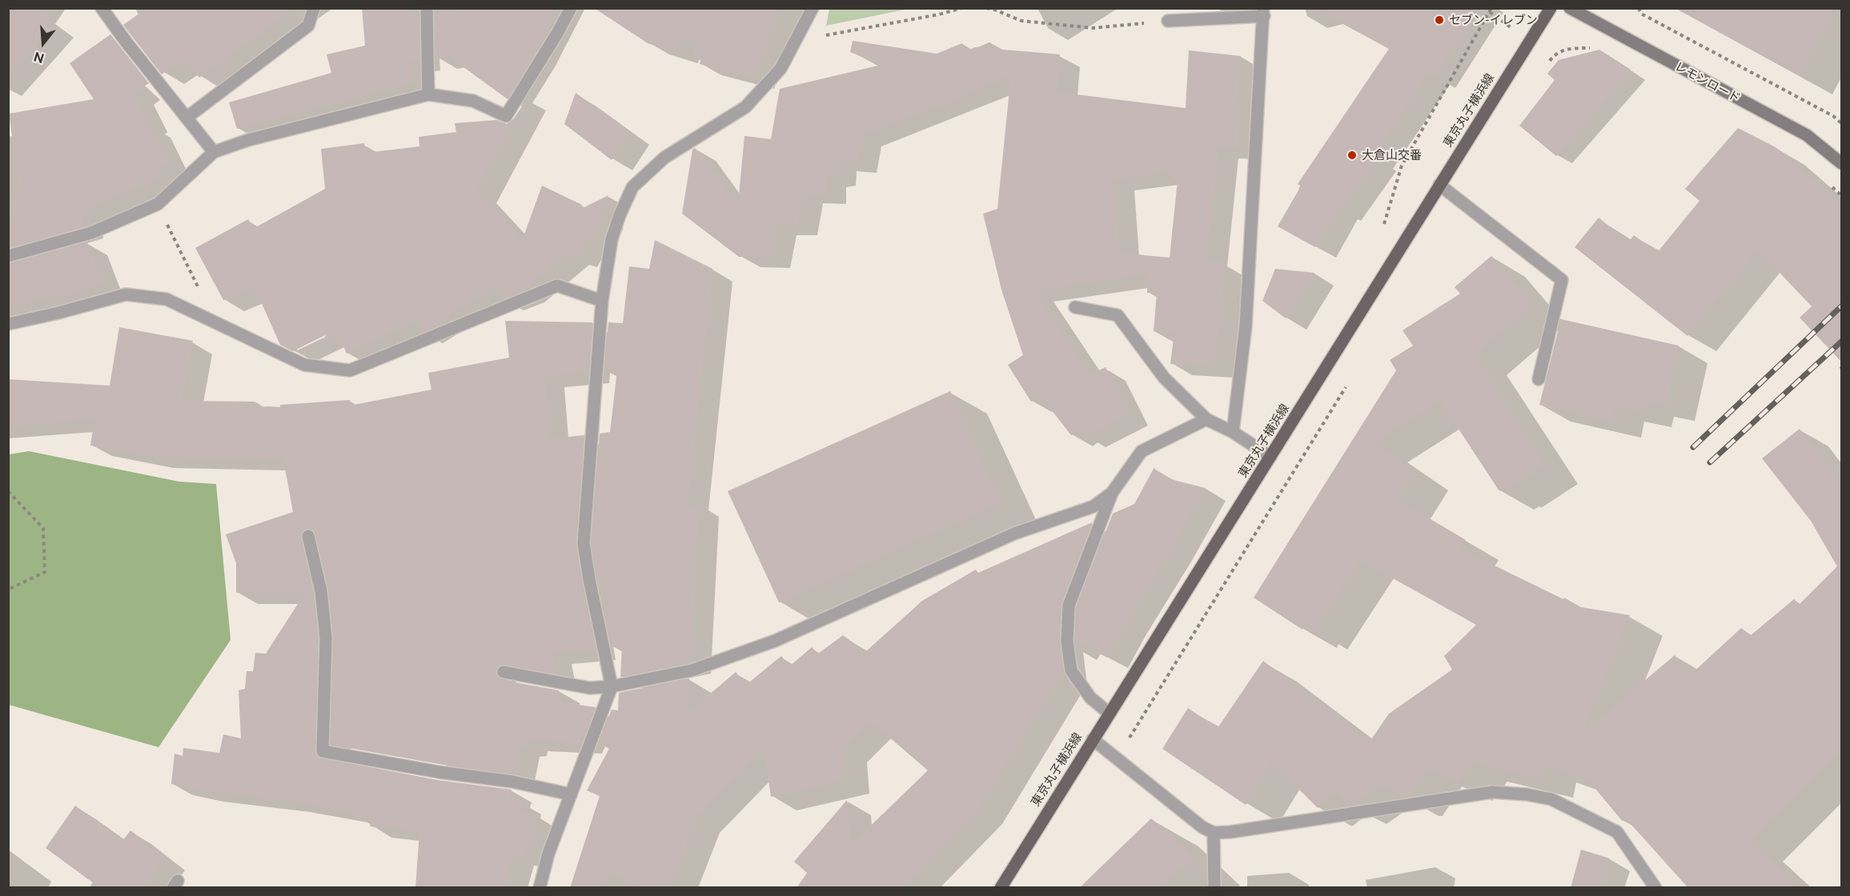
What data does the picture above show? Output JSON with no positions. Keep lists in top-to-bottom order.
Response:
{
  "streets": {
    "main road": ["東京丸子横浜線"],
    "street": ["レモンロード"]
  },
  "places": ["セブン-イレブン", "大倉山交番"],
  "north": "bottom"
}
